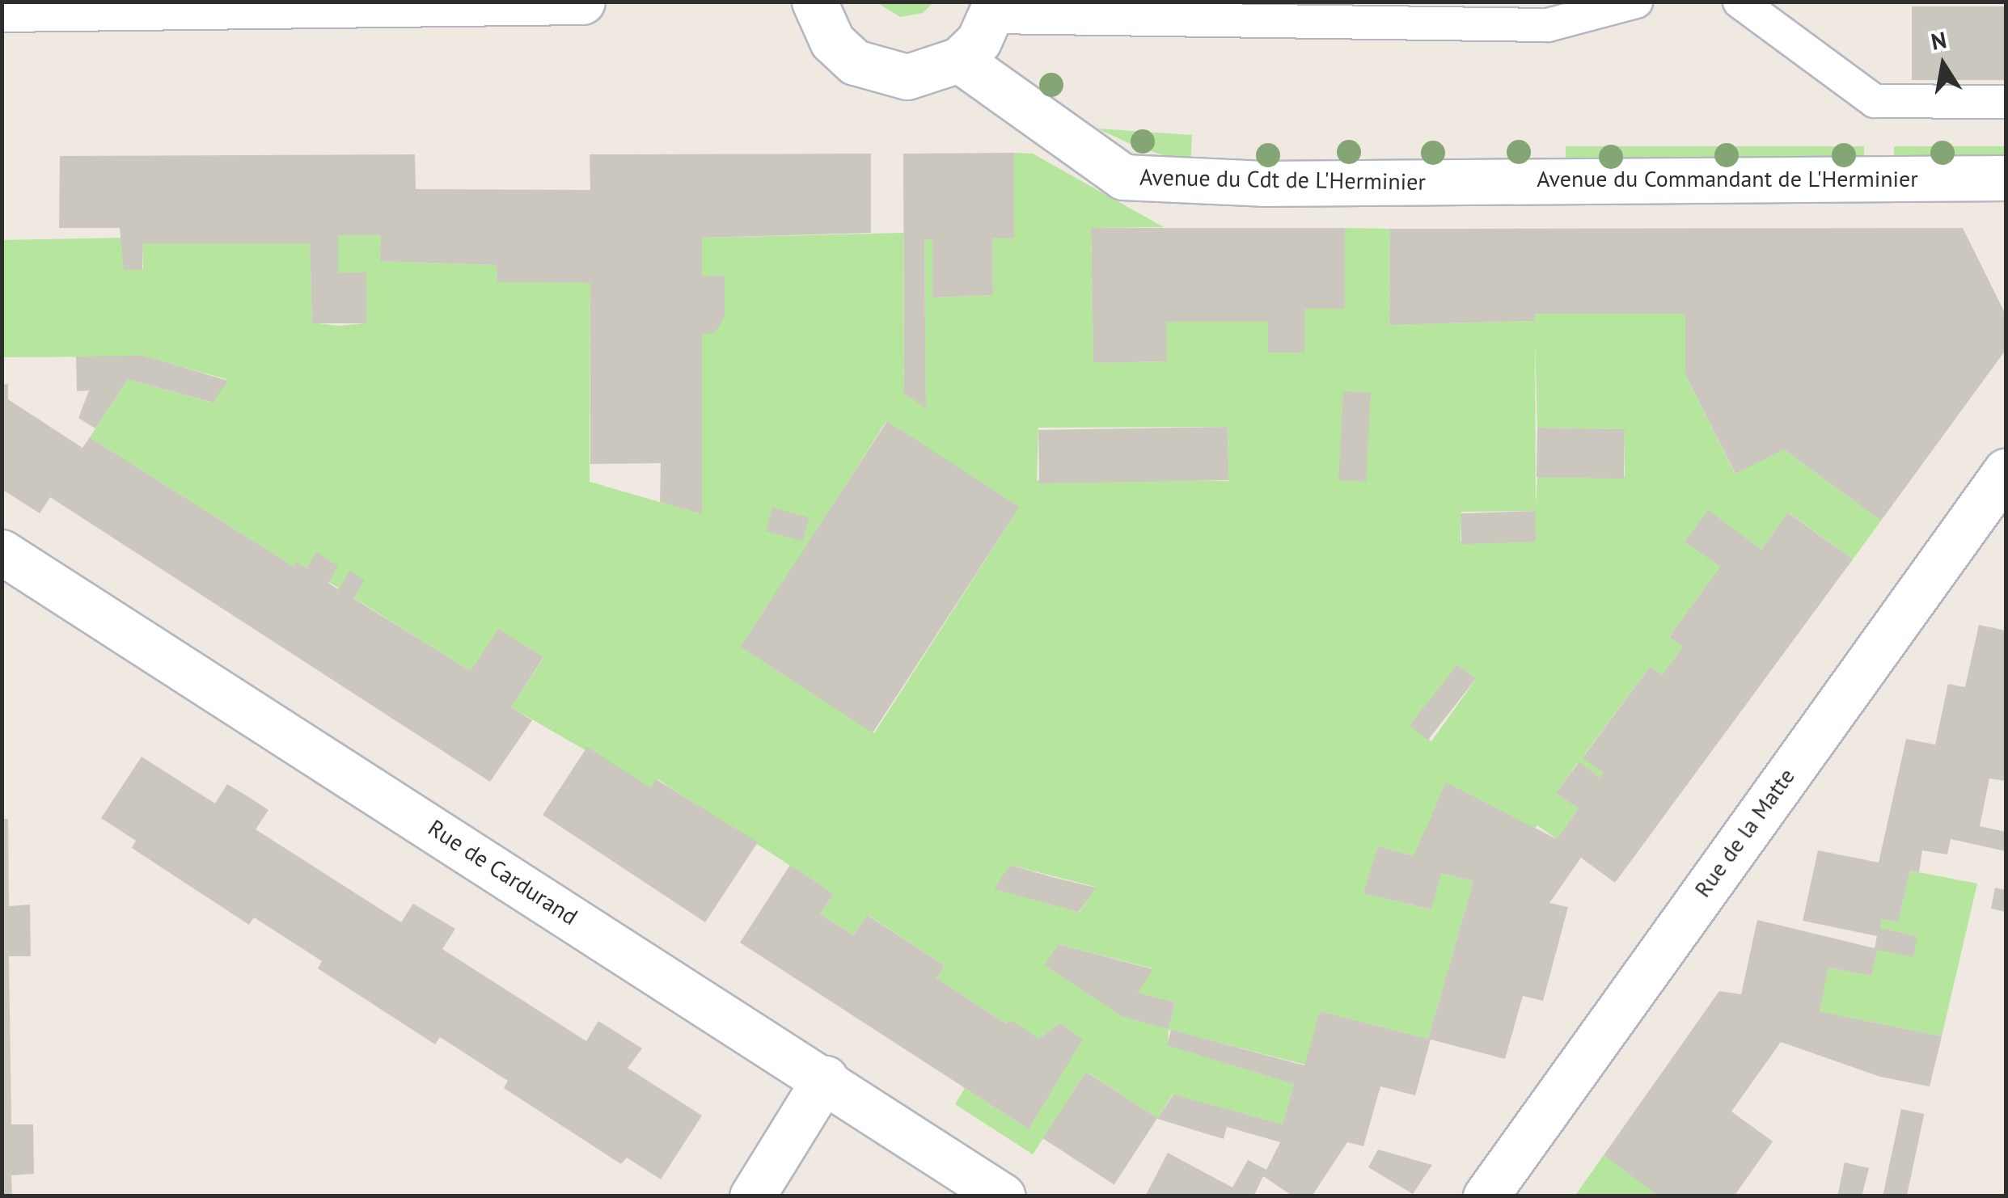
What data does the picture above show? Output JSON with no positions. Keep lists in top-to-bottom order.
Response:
{
  "streets": {
    "street": [
      "Avenue du Commandant de L'Herminier",
      "Avenue du Cdt de L'Herminier",
      "Rue de la Matte",
      "Rue de Cardurand"
    ]
  },
  "crossings": [
    ["Avenue du Commandant de L'Herminier", "Avenue du Cdt de L'Herminier"]
  ],
  "north": "top"
}
